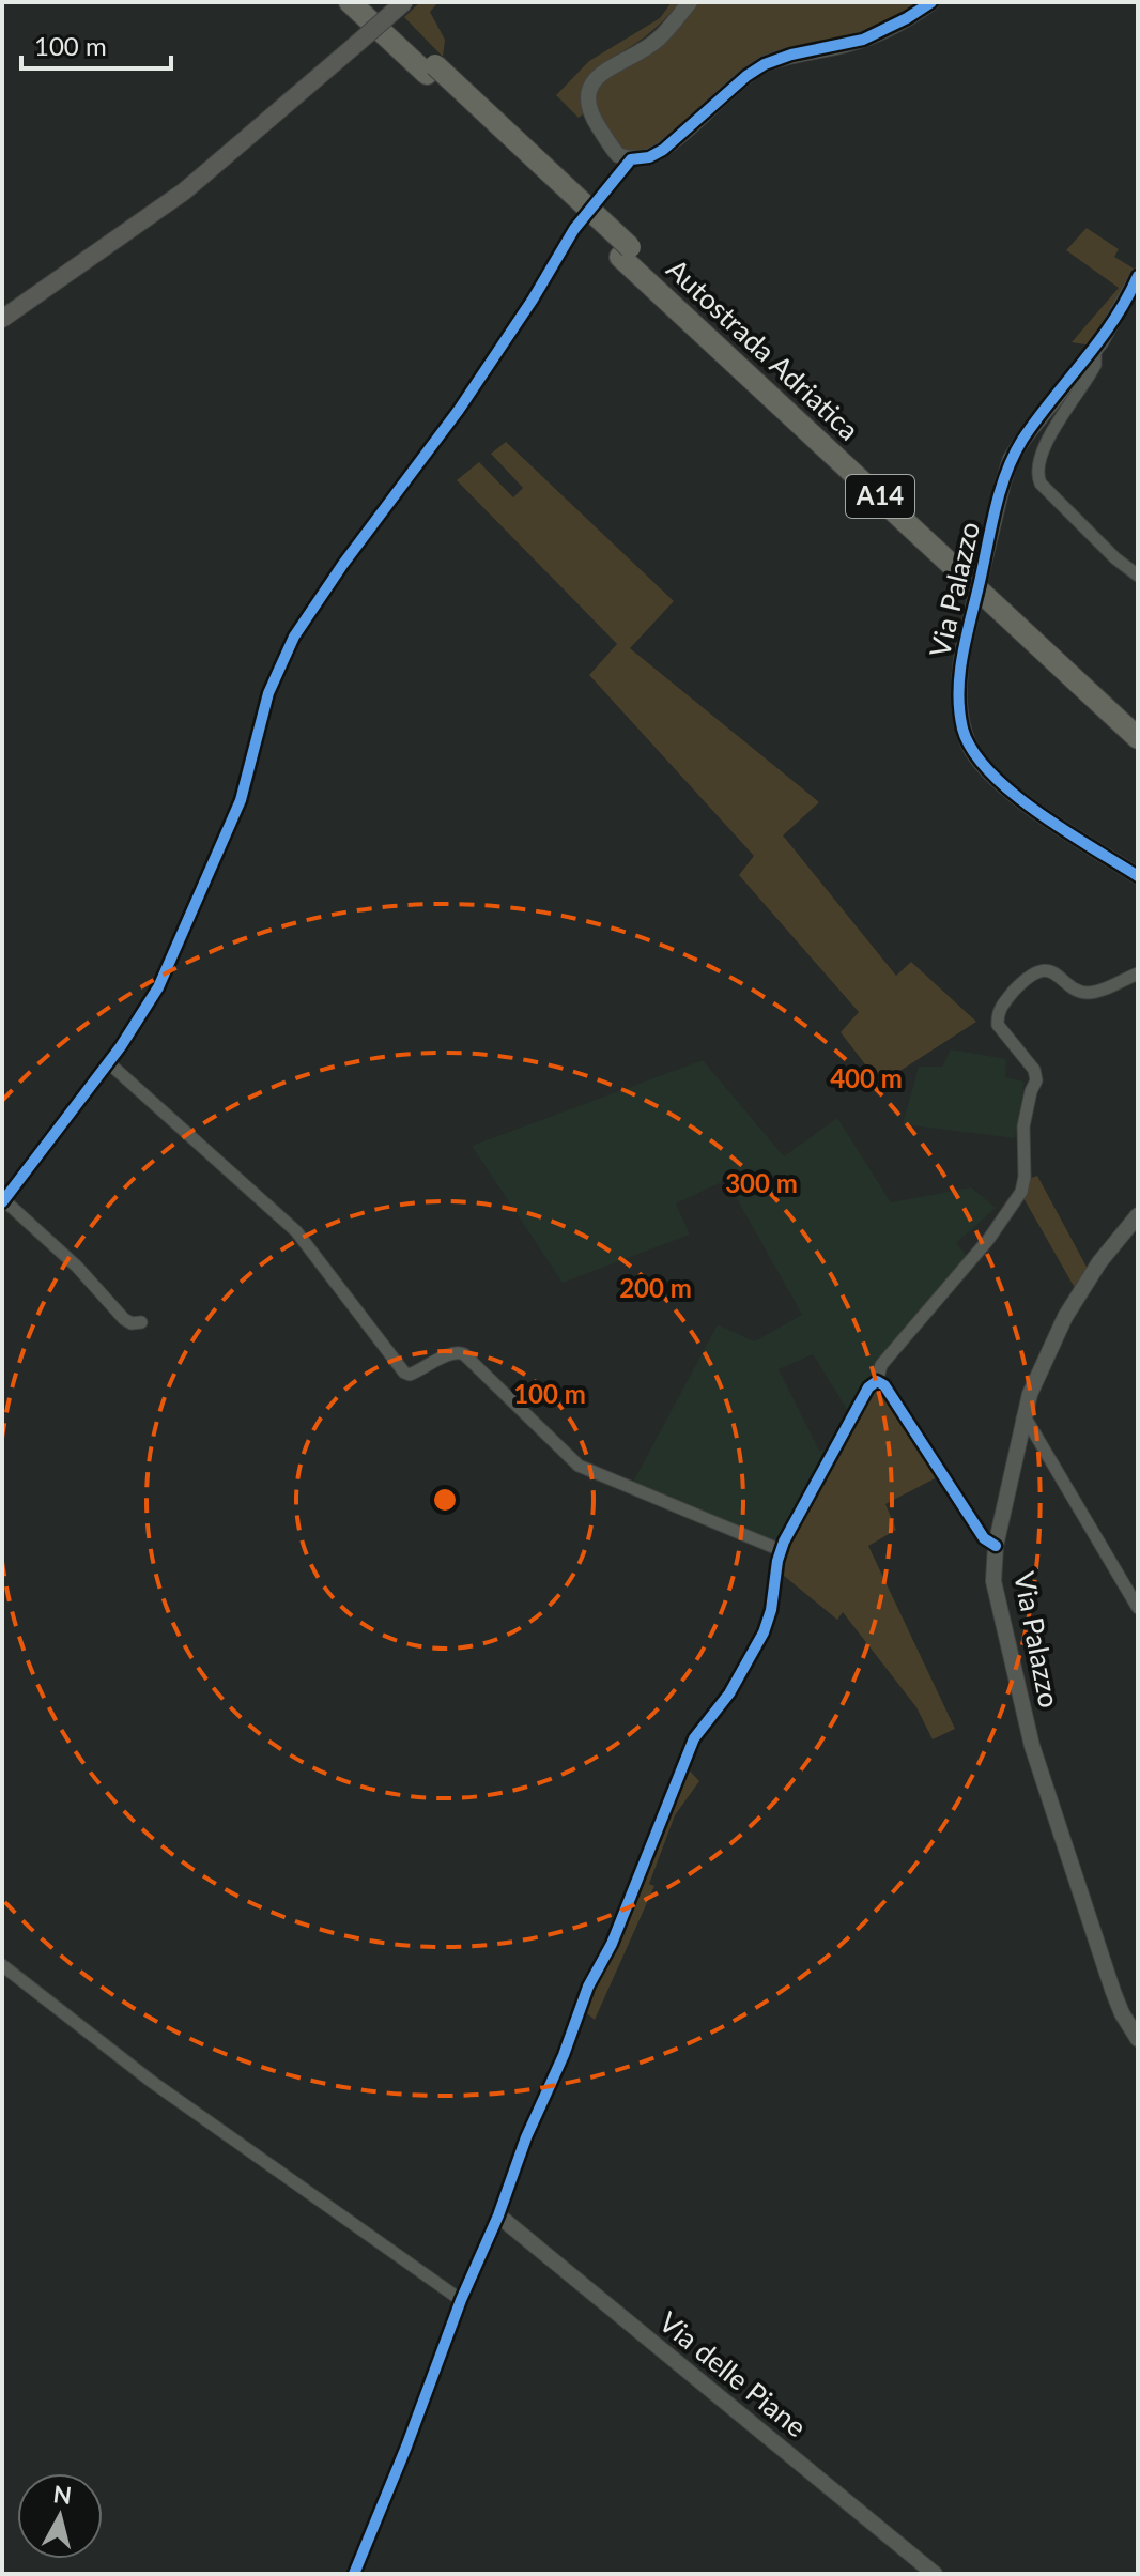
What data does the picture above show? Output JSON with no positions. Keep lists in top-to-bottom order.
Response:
{
  "streets": {
    "highway": ["Autostrada Adriatica", "A14"],
    "street": ["Via Palazzo", "Via delle Piane"]
  },
  "scale_bar": "100 m",
  "north": "top",
  "rings": [
    "400 m",
    "300 m",
    "200 m",
    "100 m"
  ]
}
